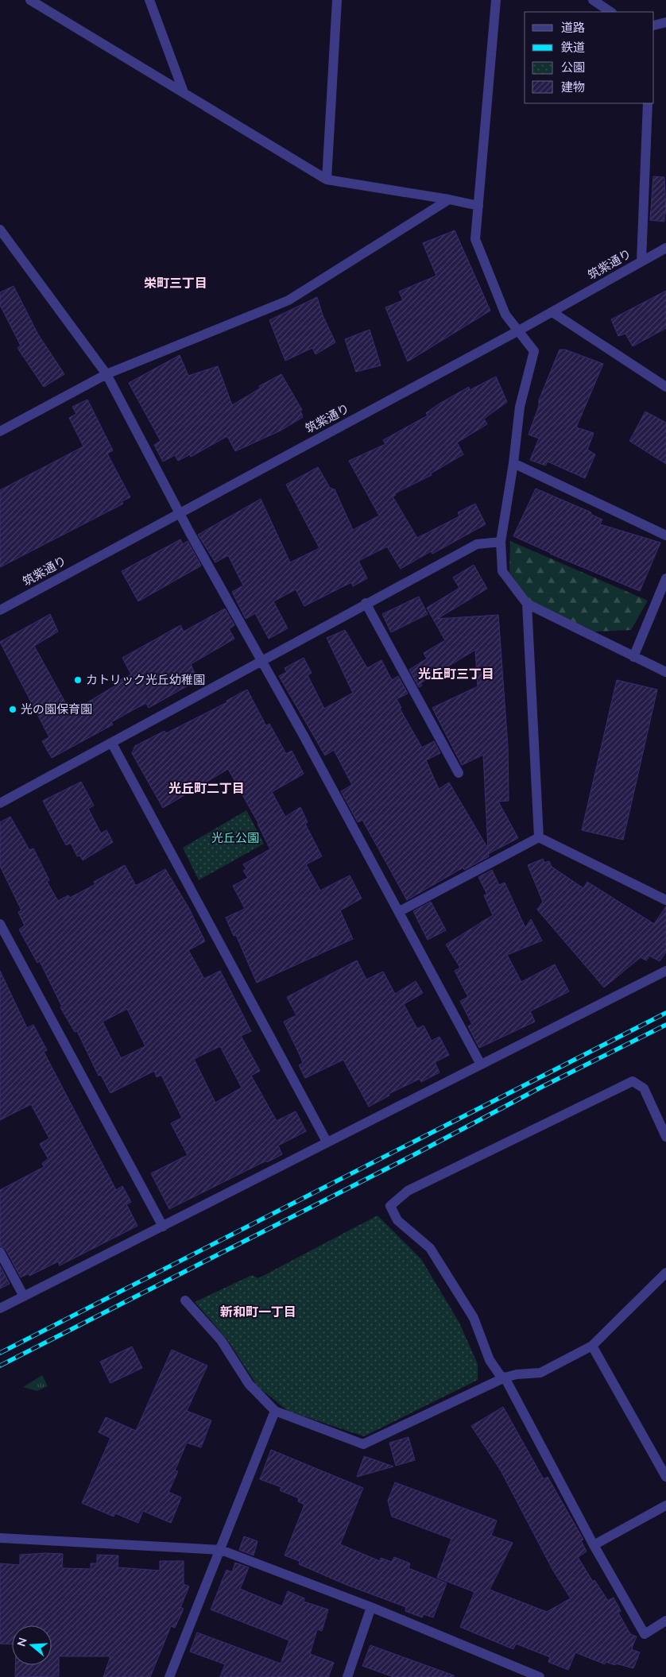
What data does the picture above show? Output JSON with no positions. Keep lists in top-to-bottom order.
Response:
{
  "streets": {
    "street": ["筑紫通り"]
  },
  "districts": [
    "栄町三丁目",
    "光丘町三丁目",
    "光丘町二丁目",
    "新和町一丁目"
  ],
  "parks": ["光丘公園"],
  "places": ["カトリック光丘幼稚園", "光の園保育園"],
  "legend": [
    "道路",
    "鉄道",
    "公園",
    "建物"
  ],
  "north": "left"
}
